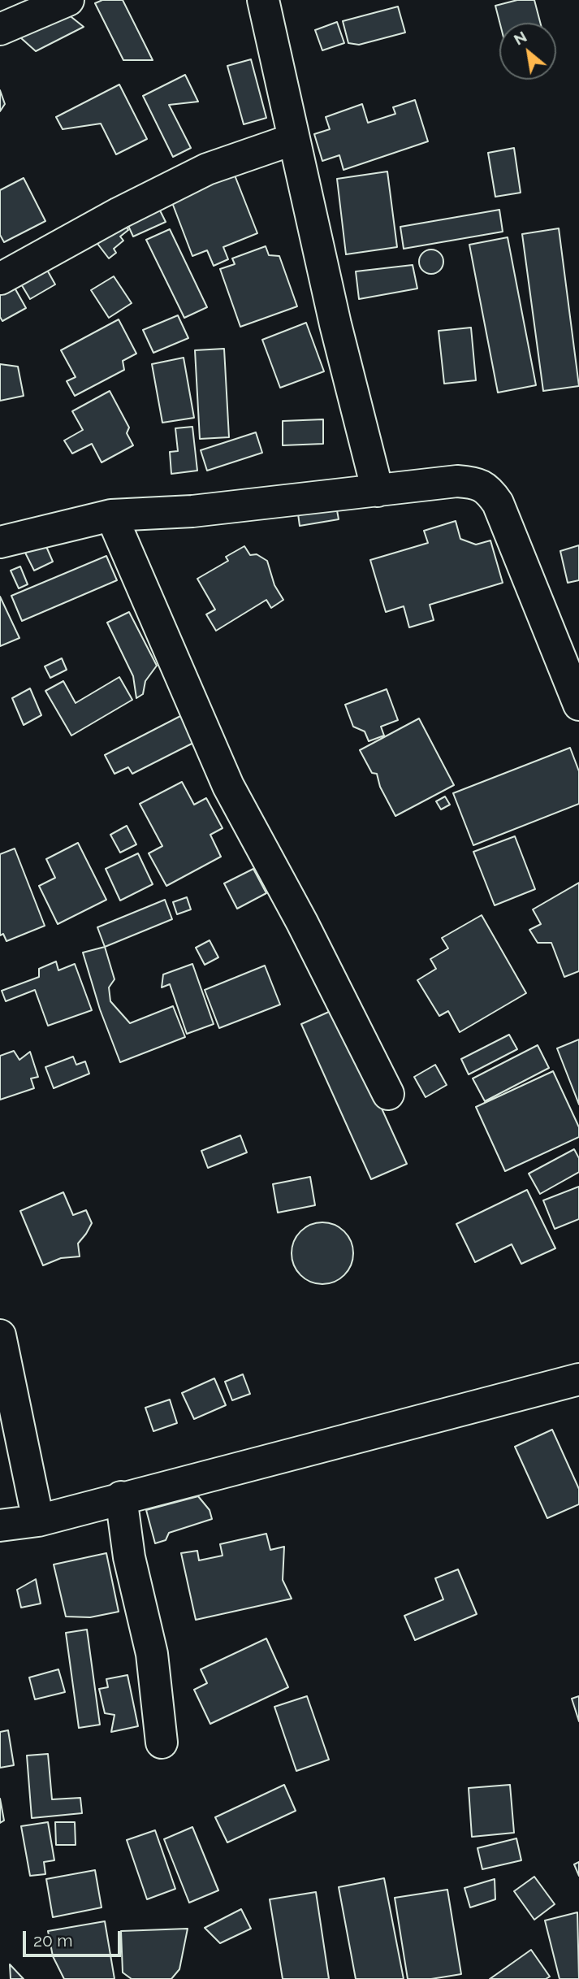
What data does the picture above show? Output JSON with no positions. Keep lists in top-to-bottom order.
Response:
{
  "scale_bar": "20 m",
  "north": "top left"
}
